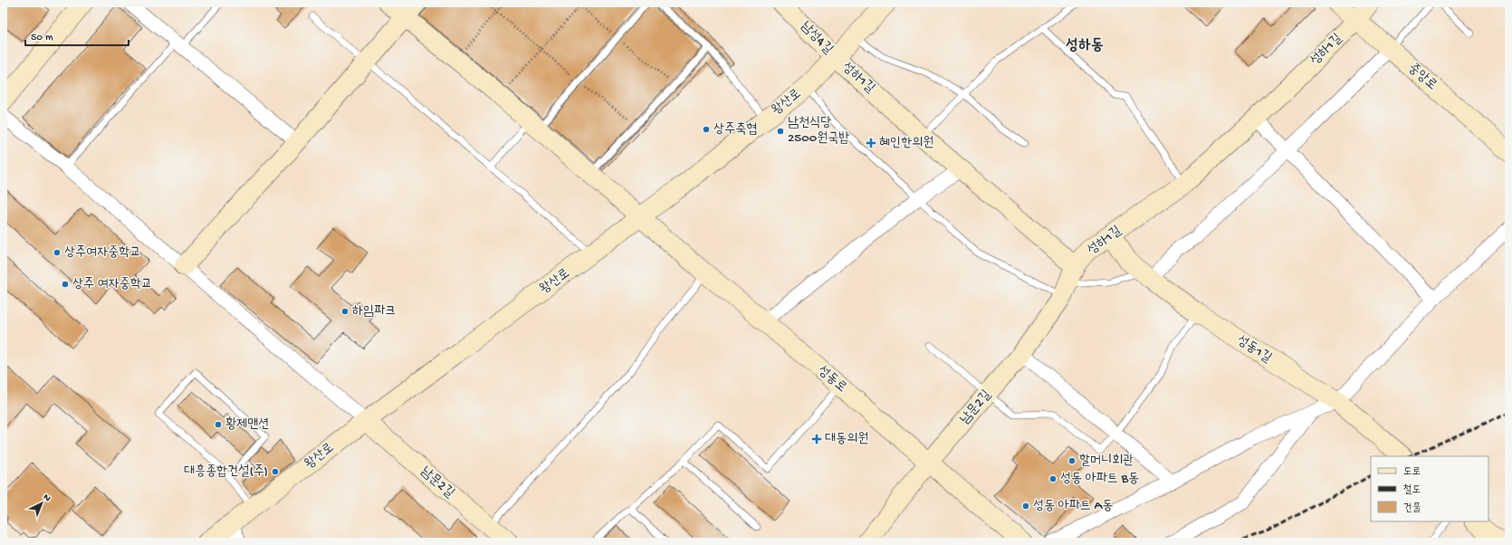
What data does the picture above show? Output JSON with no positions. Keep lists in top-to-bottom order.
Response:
{
  "streets": {
    "street": [
      "남성4길",
      "성하1길",
      "중앙로",
      "왕산로",
      "성동1길",
      "성동로",
      "남문2길"
    ]
  },
  "crossings": [
    ["남성4길", "성하1길"],
    ["남성4길", "왕산로"],
    ["성하1길", "중앙로"],
    ["성하1길", "왕산로"],
    ["성하1길", "성동1길"],
    ["성하1길", "남문2길"],
    ["왕산로", "성동로"],
    ["왕산로", "남문2길"],
    ["성동로", "남문2길"]
  ],
  "districts": ["성하동"],
  "places": {
    "other": [
      "상주축협",
      "남천식당 2500원국밥",
      "상주여자중학교",
      "상주 여자중학교",
      "하임파크",
      "황제맨션",
      "할머니회관",
      "대흥종합건설(주)",
      "성동 아파트 B동",
      "성동 아파트 A동"
    ],
    "health": ["혜인한의원", "대동의원"]
  },
  "legend": ["도로", "철도", "건물"],
  "scale_bar": "50 m",
  "north": "top right"
}
